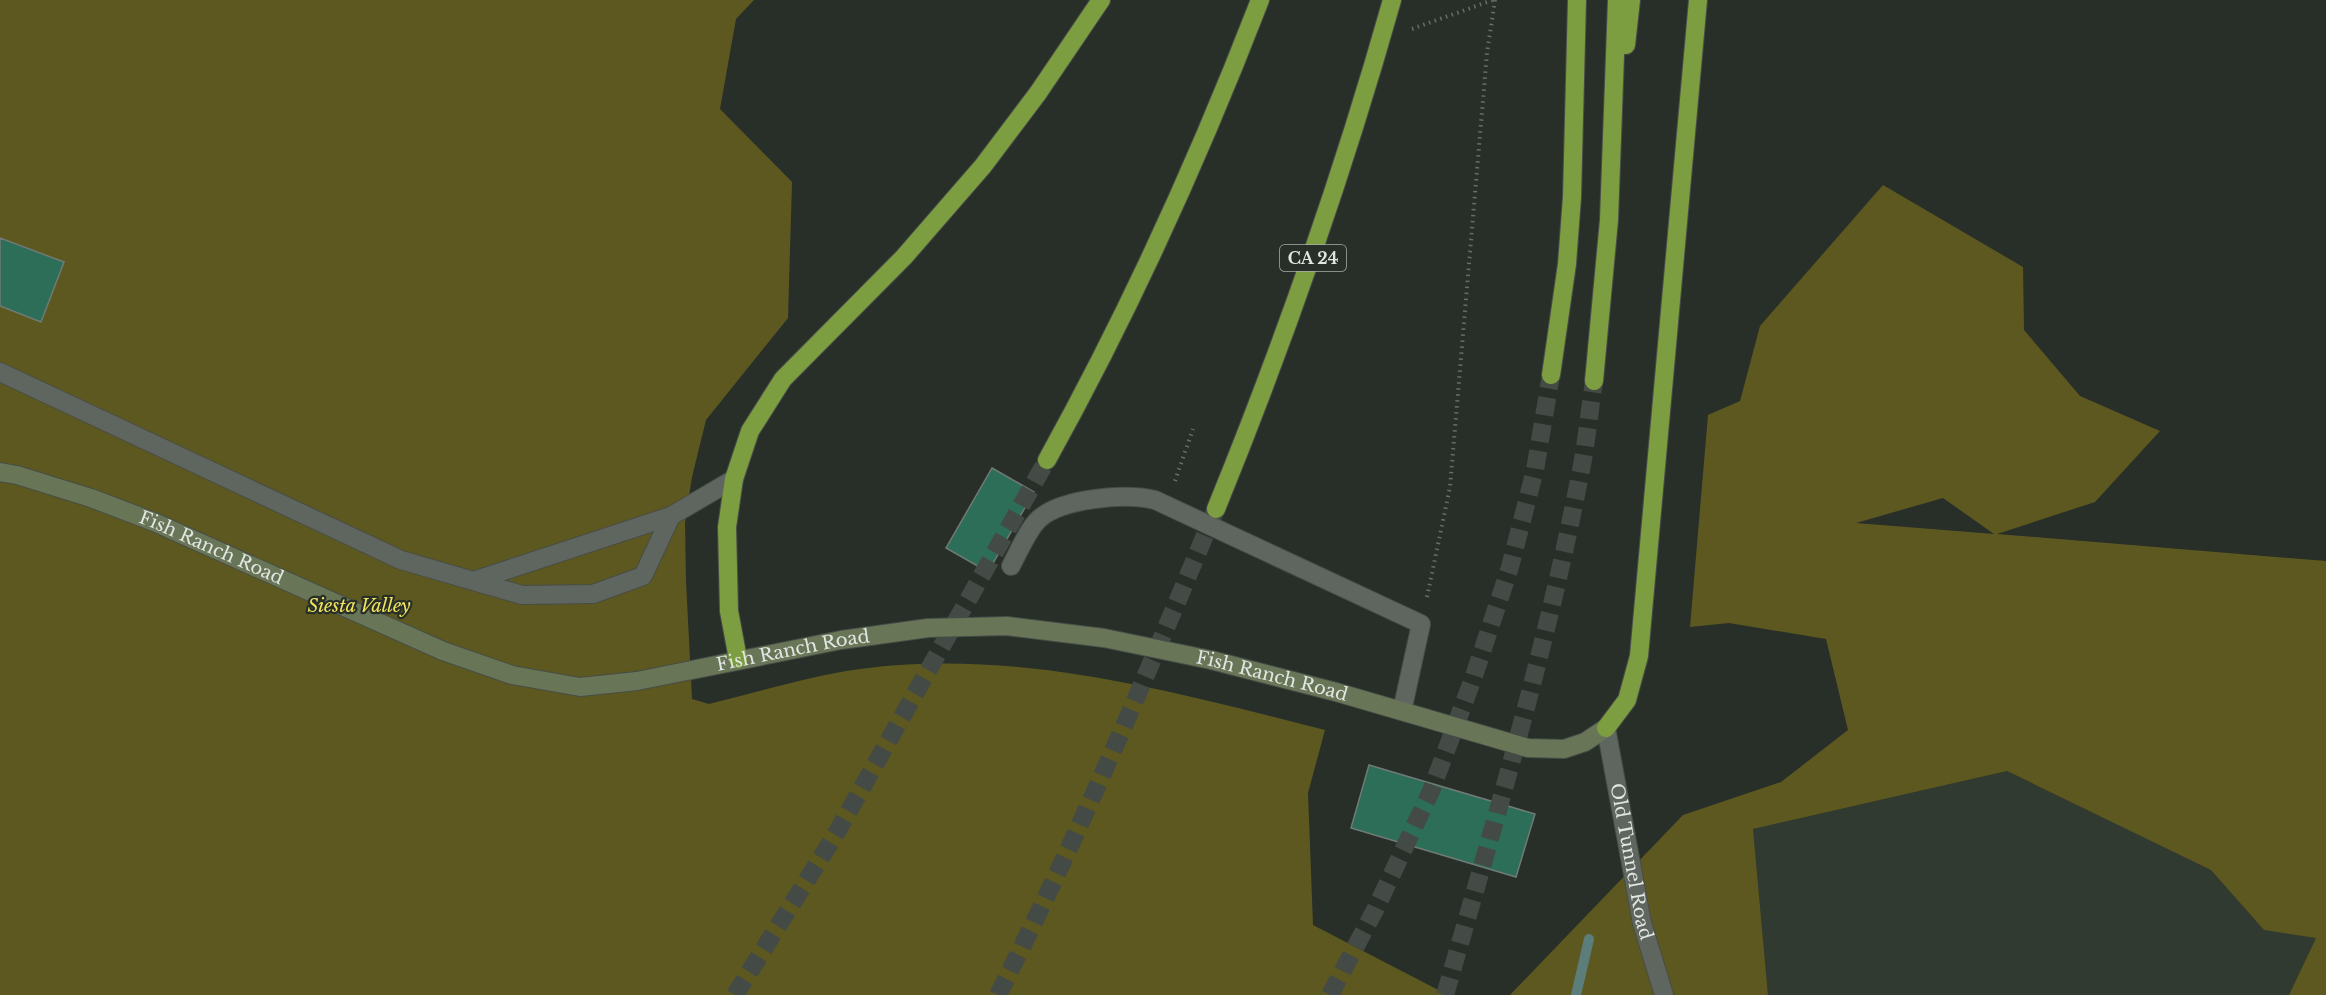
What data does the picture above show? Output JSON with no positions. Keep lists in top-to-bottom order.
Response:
{
  "streets": {
    "highway": ["CA 24"],
    "main road": ["Fish Ranch Road"],
    "street": ["Old Tunnel Road"]
  },
  "crossings": [
    ["Fish Ranch Road", "Old Tunnel Road"]
  ],
  "parks": ["Siesta Valley"]
}
